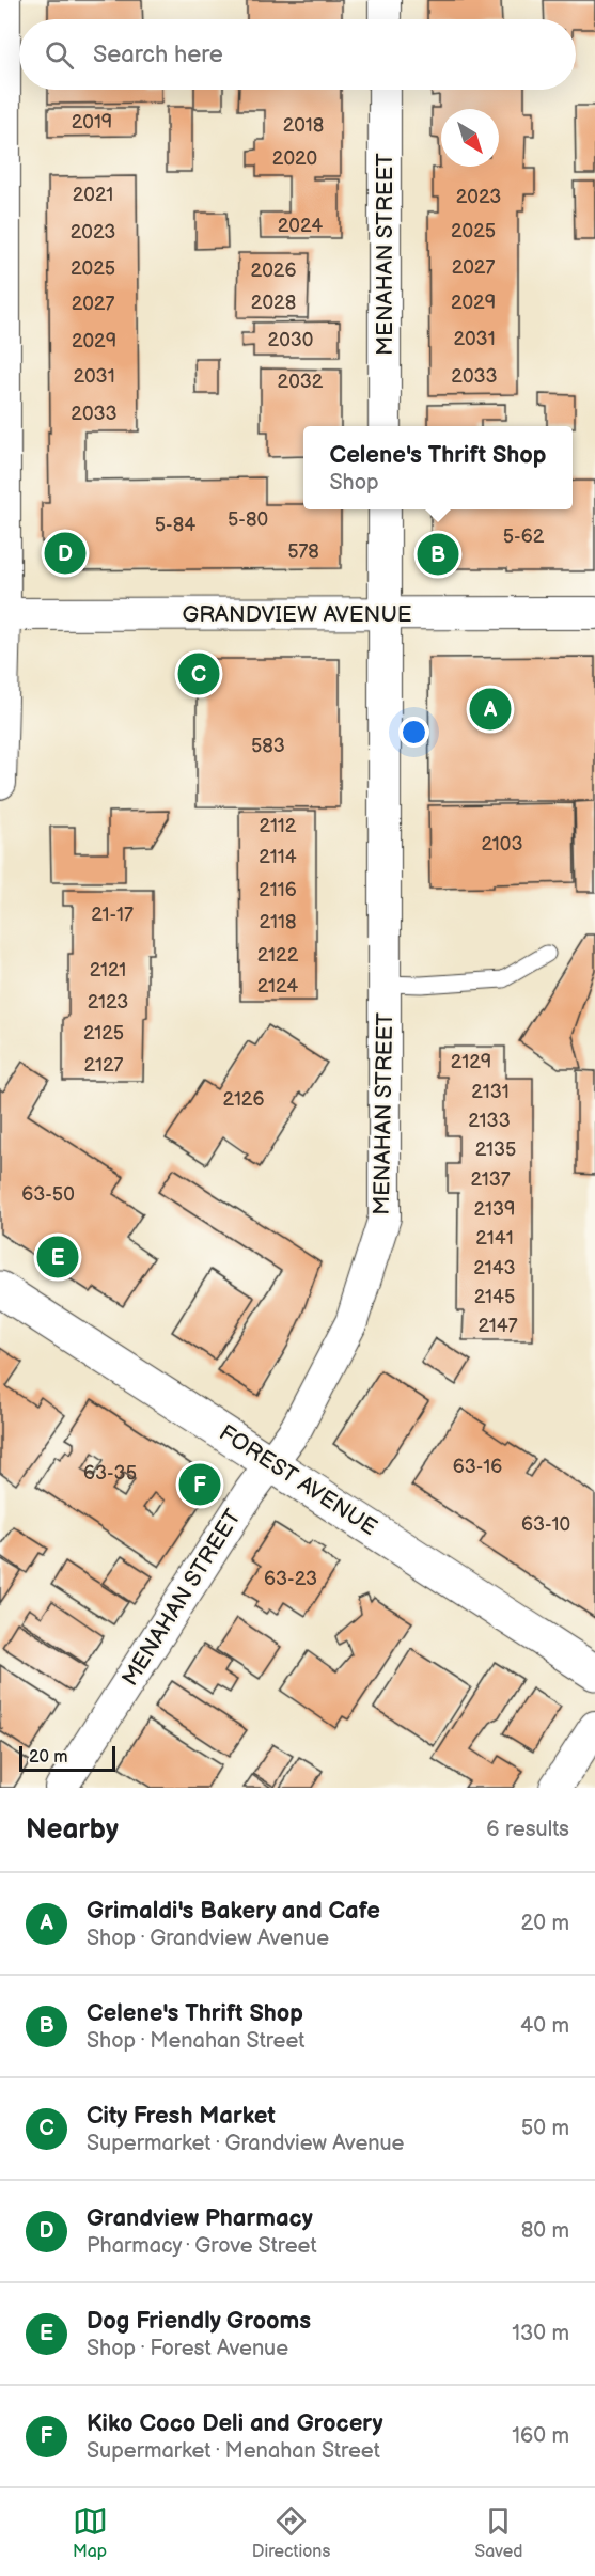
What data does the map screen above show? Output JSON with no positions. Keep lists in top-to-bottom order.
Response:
{
  "streets": {
    "street": ["MENAHAN STREET", "GRANDVIEW AVENUE", "FOREST AVENUE"]
  },
  "crossings": [
    ["MENAHAN STREET", "GRANDVIEW AVENUE"],
    ["MENAHAN STREET", "FOREST AVENUE"]
  ],
  "house_numbers": [
    "2019",
    "2018",
    "2020",
    "2021",
    "2023",
    "2024",
    "2025",
    "2023",
    "2027",
    "2025",
    "2026",
    "2028",
    "2029",
    "2027",
    "2031",
    "2030",
    "2029",
    "2031",
    "2033",
    "2032",
    "2033",
    "5-80",
    "5-84",
    "5-62",
    "578",
    "583",
    "2112",
    "2103",
    "2114",
    "2116",
    "21-17",
    "2118",
    "2122",
    "2121",
    "2124",
    "2123",
    "2125",
    "2129",
    "2127",
    "2131",
    "2126",
    "2133",
    "2135",
    "2137",
    "63-50",
    "2139",
    "2141",
    "2143",
    "2145",
    "2147",
    "63-16",
    "63-35",
    "63-10",
    "63-23"
  ],
  "scale_bar": "20 m",
  "north": "bottom right",
  "page": {
    "search": "Search here",
    "popup": ["Celene's Thrift Shop", "Shop"],
    "pins": [
      "D",
      "B",
      "C",
      "A",
      "E",
      "F"
    ],
    "scale": "20 m",
    "heading": ["Nearby", "6 results"],
    "list": [
      {
        "mark": "A",
        "name": "Grimaldi's Bakery and Cafe",
        "note": "Shop · Grandview Avenue",
        "value": "20 m"
      },
      {
        "mark": "B",
        "name": "Celene's Thrift Shop",
        "note": "Shop · Menahan Street",
        "value": "40 m"
      },
      {
        "mark": "C",
        "name": "City Fresh Market",
        "note": "Supermarket · Grandview Avenue",
        "value": "50 m"
      },
      {
        "mark": "D",
        "name": "Grandview Pharmacy",
        "note": "Pharmacy · Grove Street",
        "value": "80 m"
      },
      {
        "mark": "E",
        "name": "Dog Friendly Grooms",
        "note": "Shop · Forest Avenue",
        "value": "130 m"
      },
      {
        "mark": "F",
        "name": "Kiko Coco Deli and Grocery",
        "note": "Supermarket · Menahan Street",
        "value": "160 m"
      }
    ],
    "nav": ["Map", "Directions", "Saved"]
  }
}
